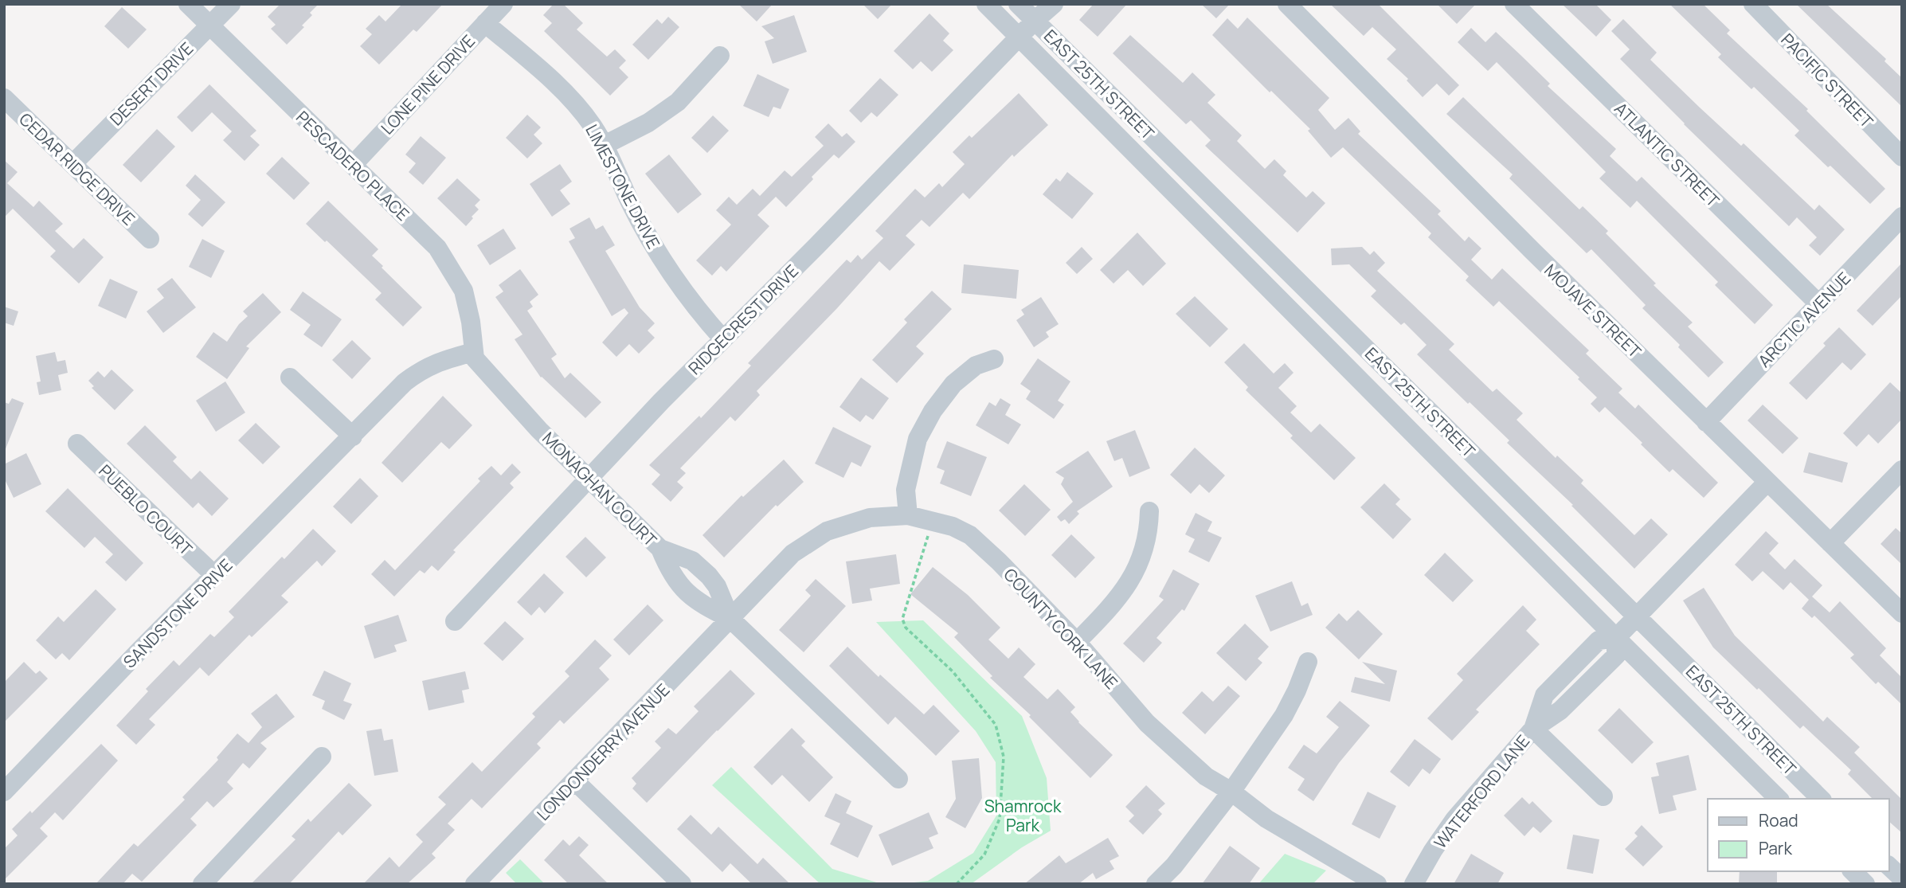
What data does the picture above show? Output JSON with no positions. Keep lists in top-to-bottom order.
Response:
{
  "streets": {
    "street": [
      "PACIFIC STREET",
      "DESERT DRIVE",
      "LONE PINE DRIVE",
      "EAST 25TH STREET",
      "ATLANTIC STREET",
      "PESCADERO PLACE",
      "CEDAR RIDGE DRIVE",
      "LIMESTONE DRIVE",
      "MOJAVE STREET",
      "RIDGECREST DRIVE",
      "ARCTIC AVENUE",
      "MONAGHAN COURT",
      "PUEBLO COURT",
      "SANDSTONE DRIVE",
      "COUNTY CORK LANE",
      "LONDONDERRY AVENUE",
      "WATERFORD LANE"
    ]
  },
  "crossings": [
    ["DESERT DRIVE", "PESCADERO PLACE"],
    ["DESERT DRIVE", "CEDAR RIDGE DRIVE"],
    ["LONE PINE DRIVE", "PESCADERO PLACE"],
    ["LONE PINE DRIVE", "LIMESTONE DRIVE"],
    ["EAST 25TH STREET", "RIDGECREST DRIVE"],
    ["EAST 25TH STREET", "WATERFORD LANE"],
    ["ATLANTIC STREET", "ARCTIC AVENUE"],
    ["PESCADERO PLACE", "MONAGHAN COURT"],
    ["PESCADERO PLACE", "SANDSTONE DRIVE"],
    ["LIMESTONE DRIVE", "RIDGECREST DRIVE"],
    ["MOJAVE STREET", "ARCTIC AVENUE"],
    ["MOJAVE STREET", "WATERFORD LANE"],
    ["RIDGECREST DRIVE", "MONAGHAN COURT"],
    ["MONAGHAN COURT", "SANDSTONE DRIVE"],
    ["MONAGHAN COURT", "COUNTY CORK LANE"],
    ["MONAGHAN COURT", "LONDONDERRY AVENUE"],
    ["PUEBLO COURT", "SANDSTONE DRIVE"],
    ["COUNTY CORK LANE", "LONDONDERRY AVENUE"]
  ],
  "parks": ["Shamrock Park"],
  "legend": ["Road", "Park"]
}
